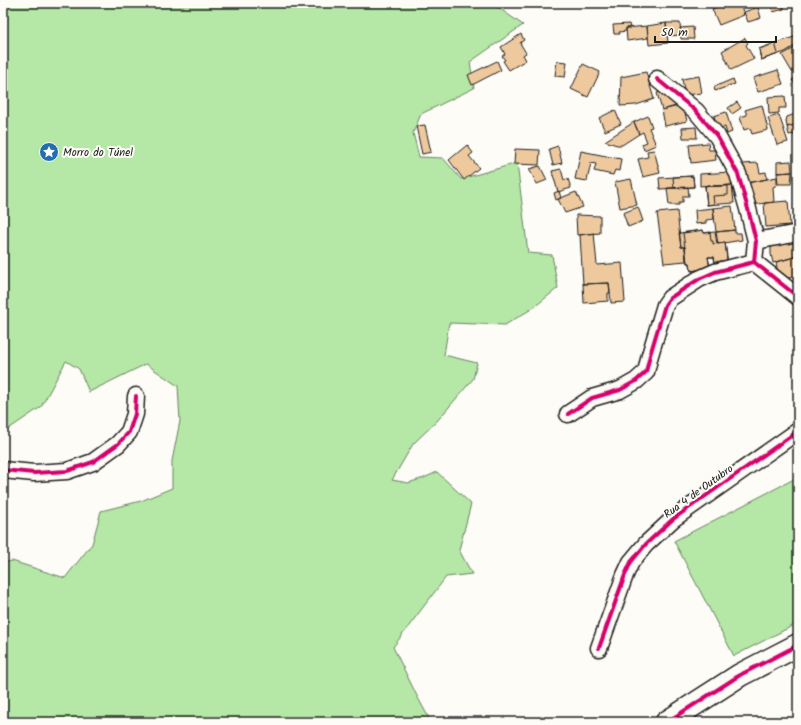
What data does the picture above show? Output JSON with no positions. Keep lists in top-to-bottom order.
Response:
{
  "streets": {
    "street": ["Rua 4 de Outubro"]
  },
  "places": {
    "place": ["Morro do Túnel"]
  },
  "scale_bar": "50 m"
}
